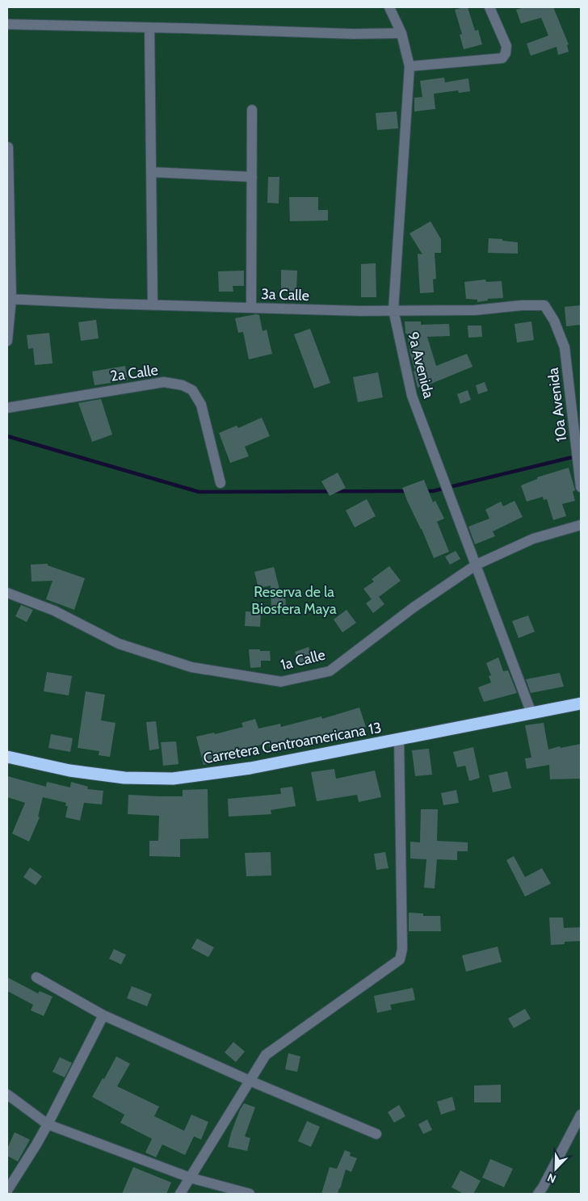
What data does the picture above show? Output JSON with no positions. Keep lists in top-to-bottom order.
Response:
{
  "streets": {
    "highway": ["Carretera Centroamericana 13"],
    "street": [
      "3a Calle",
      "9a Avenida",
      "2a Calle",
      "10a Avenida",
      "1a Calle"
    ]
  },
  "crossings": [
    ["3a Calle", "9a Avenida"],
    ["3a Calle", "10a Avenida"],
    ["9a Avenida", "1a Calle"],
    ["9a Avenida", "Carretera Centroamericana 13"]
  ],
  "parks": ["Reserva de la Biosfera Maya"],
  "north": "bottom left"
}
